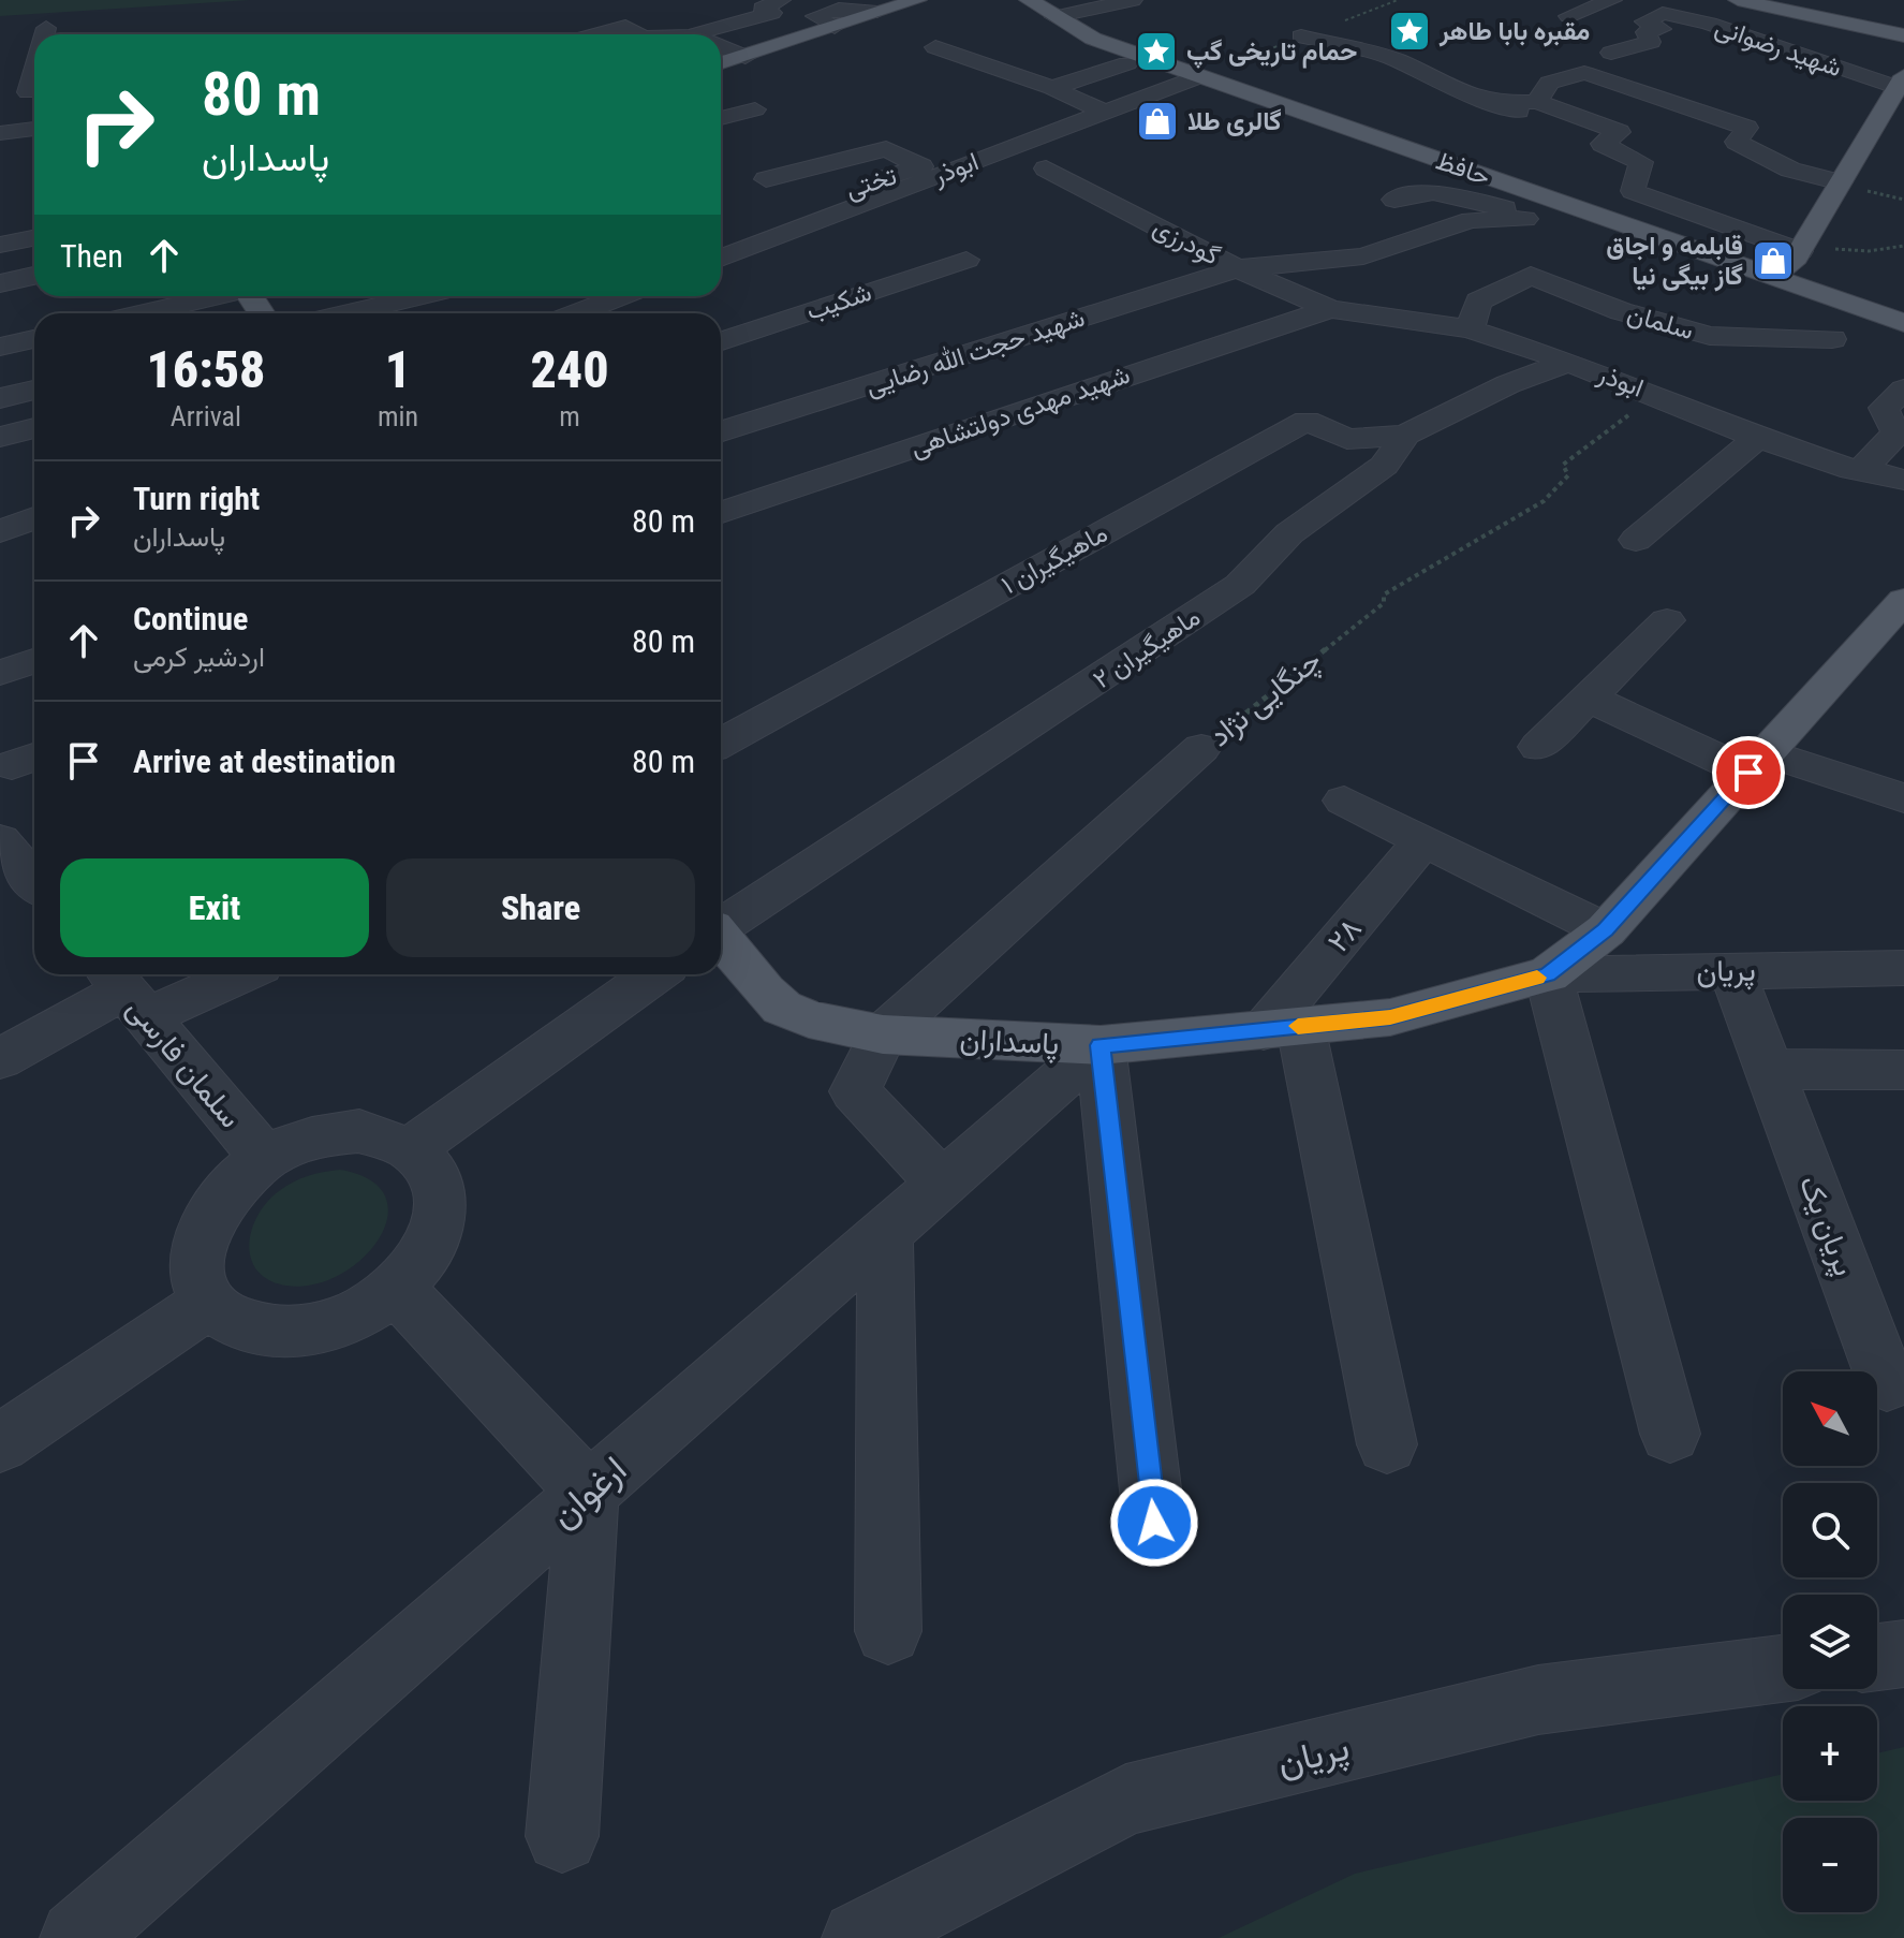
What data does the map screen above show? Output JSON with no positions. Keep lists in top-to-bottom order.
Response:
{
  "streets": {
    "main road": ["حافظ", "پاسداران"],
    "street": [
      "شهید رضوانی",
      "ابوذر",
      "تختی",
      "گودرزی",
      "شکیب",
      "سلمان",
      "شهید حجت الله رضایی",
      "شهید مهدی دولتشاهی",
      "ماهیگیران ۱",
      "ماهیگیران ۲",
      "چنگایی نژاد",
      "۲۸",
      "پریان",
      "سلمان فارسی",
      "پریان یک",
      "ارغوان"
    ]
  },
  "crossings": [
    ["ابوذر", "حافظ"],
    ["ابوذر", "گودرزی"],
    ["ابوذر", "سلمان"],
    ["ابوذر", "شهید مهدی دولتشاهی"],
    ["ابوذر", "ماهیگیران ۲"],
    ["ابوذر", "چنگایی نژاد"],
    ["گودرزی", "شهید حجت الله رضایی"],
    ["گودرزی", "شهید مهدی دولتشاهی"],
    ["ماهیگیران ۱", "ماهیگیران ۲"],
    ["چنگایی نژاد", "پاسداران"],
    ["۲۸", "پاسداران"],
    ["پریان", "پاسداران"],
    ["پریان", "پریان یک"],
    ["پاسداران", "ارغوان"]
  ],
  "places": {
    "place": ["مقبره بابا طاهر", "حمام تاریخی گپ"],
    "shop": ["گالری طلا", "قابلمه و اجاق گاز بیگی نیا"]
  },
  "north": "top left",
  "page": {
    "turn": ["80 m", "پاسداران"],
    "then": "Then",
    "eta": [
      "16:58",
      "Arrival",
      "1",
      "min",
      "240",
      "m"
    ],
    "list": [
      {
        "name": "Turn right",
        "note": "پاسداران",
        "value": "80 m"
      },
      {
        "name": "Continue",
        "note": "اردشیر کرمی",
        "value": "80 m"
      },
      {
        "name": "Arrive at destination",
        "value": "80 m"
      }
    ],
    "buttons": ["Exit", "Share"],
    "map_buttons": ["+", "−"]
  }
}
